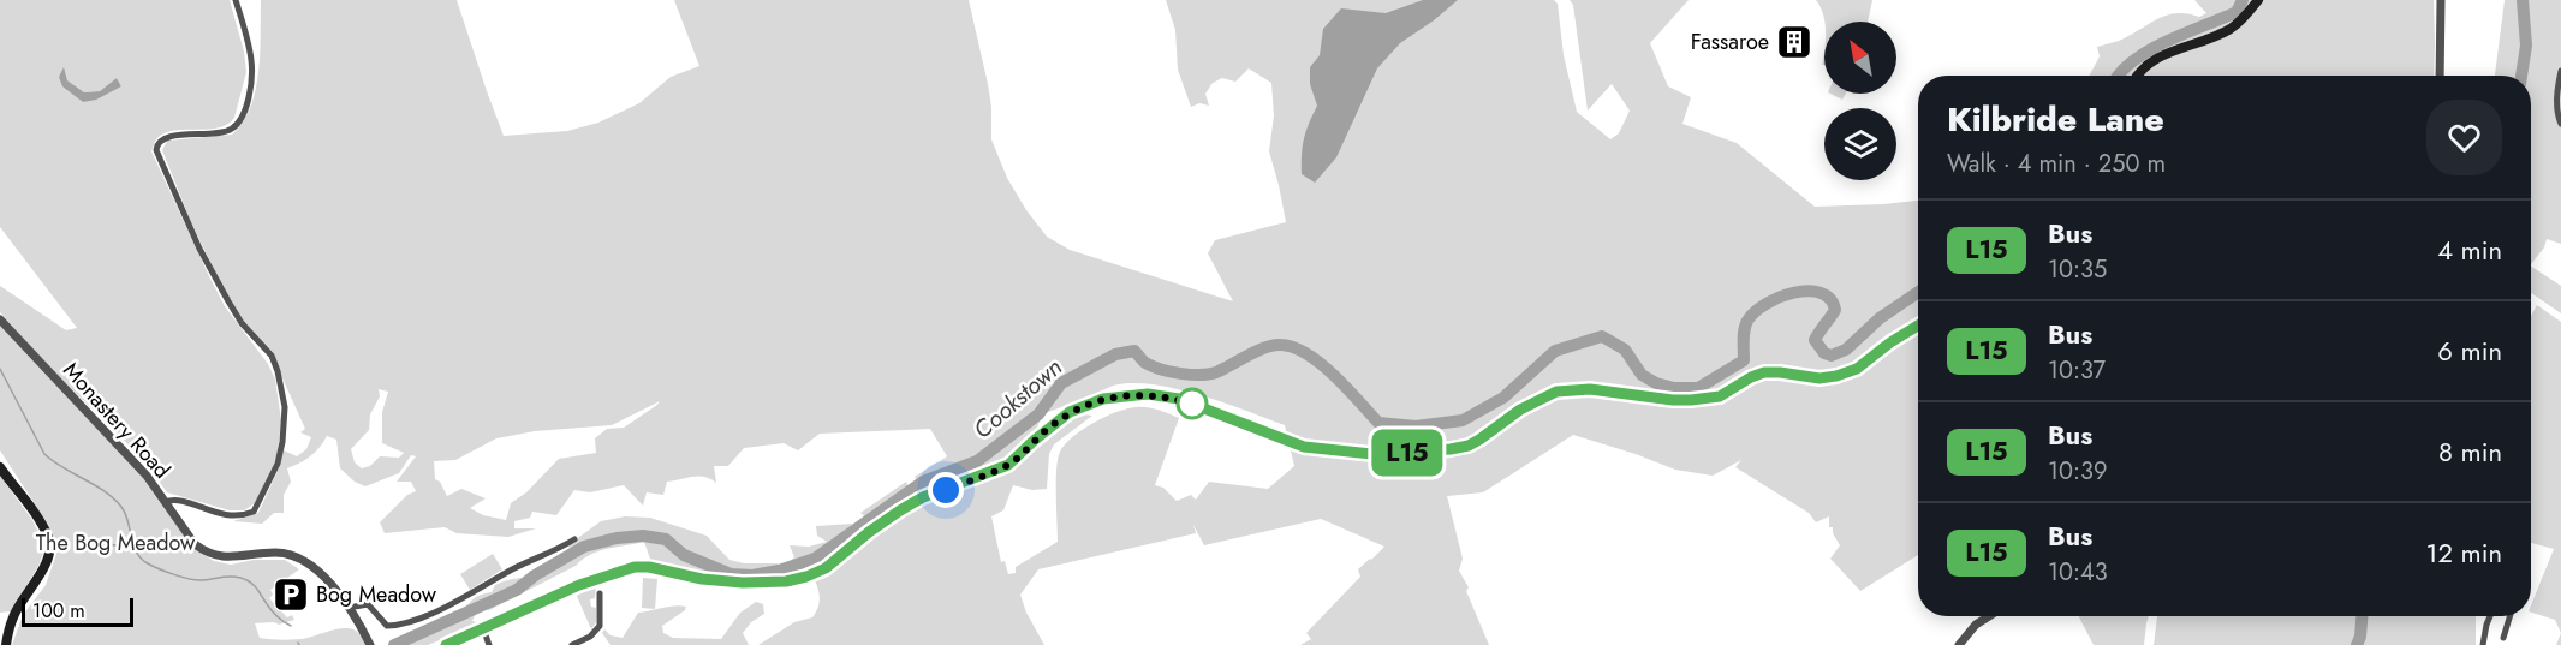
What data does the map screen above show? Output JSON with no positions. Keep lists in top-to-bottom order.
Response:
{
  "streets": {
    "street": ["Monastery Road"]
  },
  "water": ["Cookstown"],
  "parks": ["The Bog Meadow"],
  "places": {
    "building": ["Fassaroe"],
    "parking": ["Bog Meadow"]
  },
  "lines": ["bus line L15"],
  "scale_bar": "100 m",
  "north": "top left",
  "page": {
    "on_map": "L15",
    "heading": ["Kilbride Lane", "Walk · 4 min · 250 m"],
    "list": [
      {
        "mark": "L15",
        "name": "Bus",
        "note": "10:35",
        "value": "4 min"
      },
      {
        "mark": "L15",
        "name": "Bus",
        "note": "10:37",
        "value": "6 min"
      },
      {
        "mark": "L15",
        "name": "Bus",
        "note": "10:39",
        "value": "8 min"
      },
      {
        "mark": "L15",
        "name": "Bus",
        "note": "10:43",
        "value": "12 min"
      }
    ],
    "scale": "100 m"
  }
}
